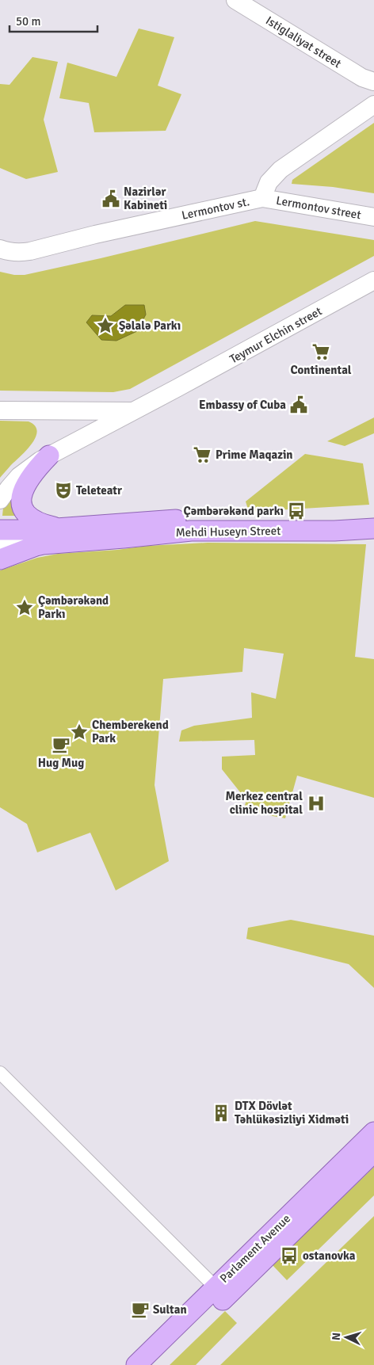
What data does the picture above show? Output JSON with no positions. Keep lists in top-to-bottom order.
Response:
{
  "streets": {
    "main road": [
      "Istiglaliyat street",
      "Lermontov street",
      "Lermontov st.",
      "Teymur Elchin street",
      "Mehdi Huseyn Street",
      "Parlament Avenue"
    ]
  },
  "crossings": [
    ["Lermontov street", "Lermontov st."]
  ],
  "places": {
    "public building": ["Nazirlər Kabineti", "Embassy of Cuba"],
    "place": ["Şəlalə Parkı", "Çəmbərəkənd Parkı", "Chemberekend Park"],
    "supermarket": ["Continental", "Prime Maqazin"],
    "theatre": ["Teleteatr"],
    "bus stop": ["Çəmbərəkənd parkı", "ostanovka"],
    "cafe": ["Hug Mug", "Sultan"],
    "hospital": ["Merkez central clinic hospital"],
    "building": ["DTX Dövlət Təhlükəsizliyi Xidməti"]
  },
  "scale_bar": "50 m",
  "north": "left"
}
